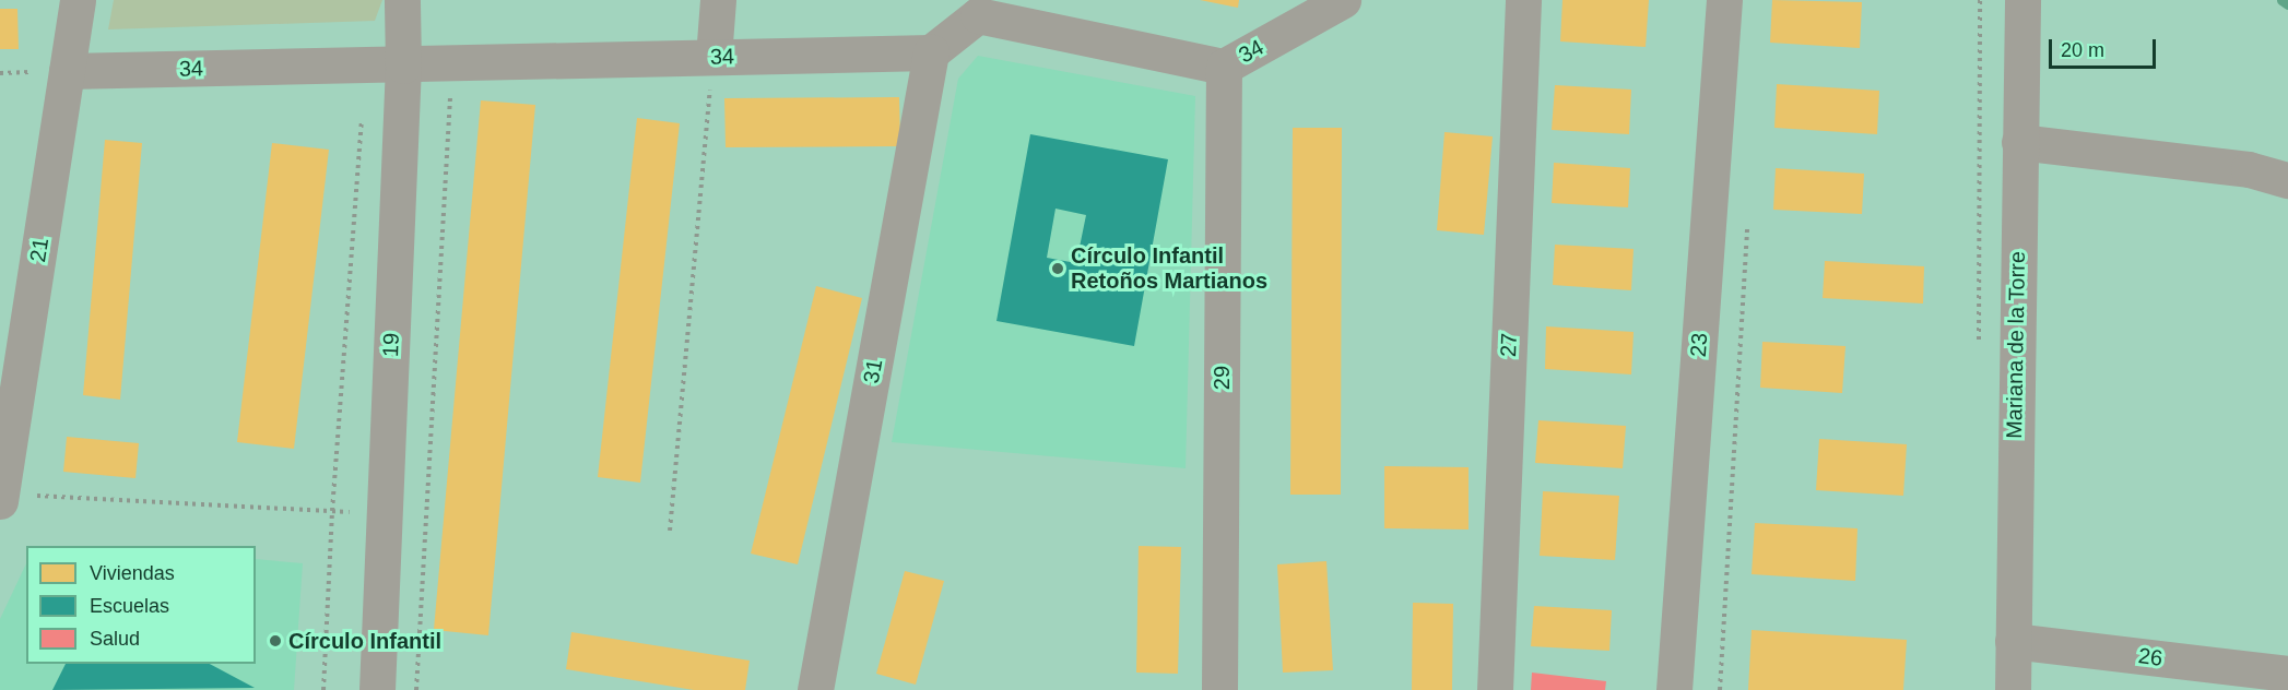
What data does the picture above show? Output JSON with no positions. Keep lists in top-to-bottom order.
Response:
{
  "streets": {
    "street": [
      "34",
      "21",
      "19",
      "27",
      "23",
      "Mariana de la Torre",
      "31",
      "29",
      "26"
    ]
  },
  "crossings": [
    ["34", "21"],
    ["34", "19"],
    ["34", "31"],
    ["34", "29"],
    ["Mariana de la Torre", "26"]
  ],
  "places": ["Círculo Infantil Retoños Martianos", "Círculo Infantil"],
  "legend": ["Viviendas", "Escuelas", "Salud"],
  "scale_bar": "20 m"
}
